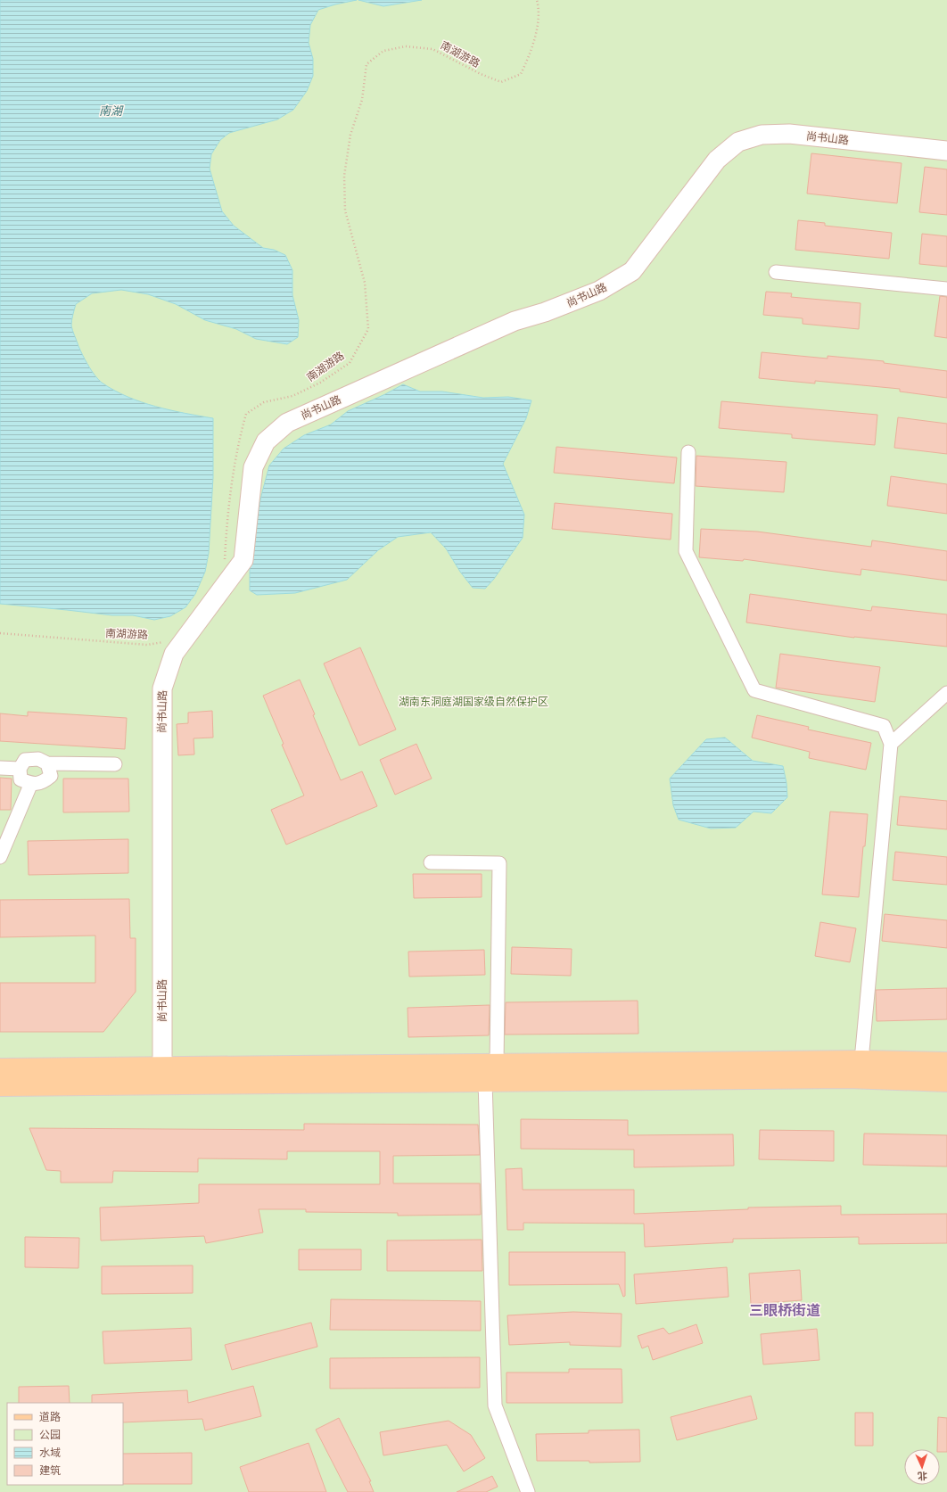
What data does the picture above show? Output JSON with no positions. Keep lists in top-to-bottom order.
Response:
{
  "streets": {
    "street": ["尚书山路"],
    "path": ["南湖游路"]
  },
  "districts": ["三眼桥街道"],
  "water": ["南湖"],
  "parks": ["湖南东洞庭湖国家级自然保护区"],
  "legend": [
    "道路",
    "公园",
    "水域",
    "建筑"
  ],
  "north": "bottom"
}
